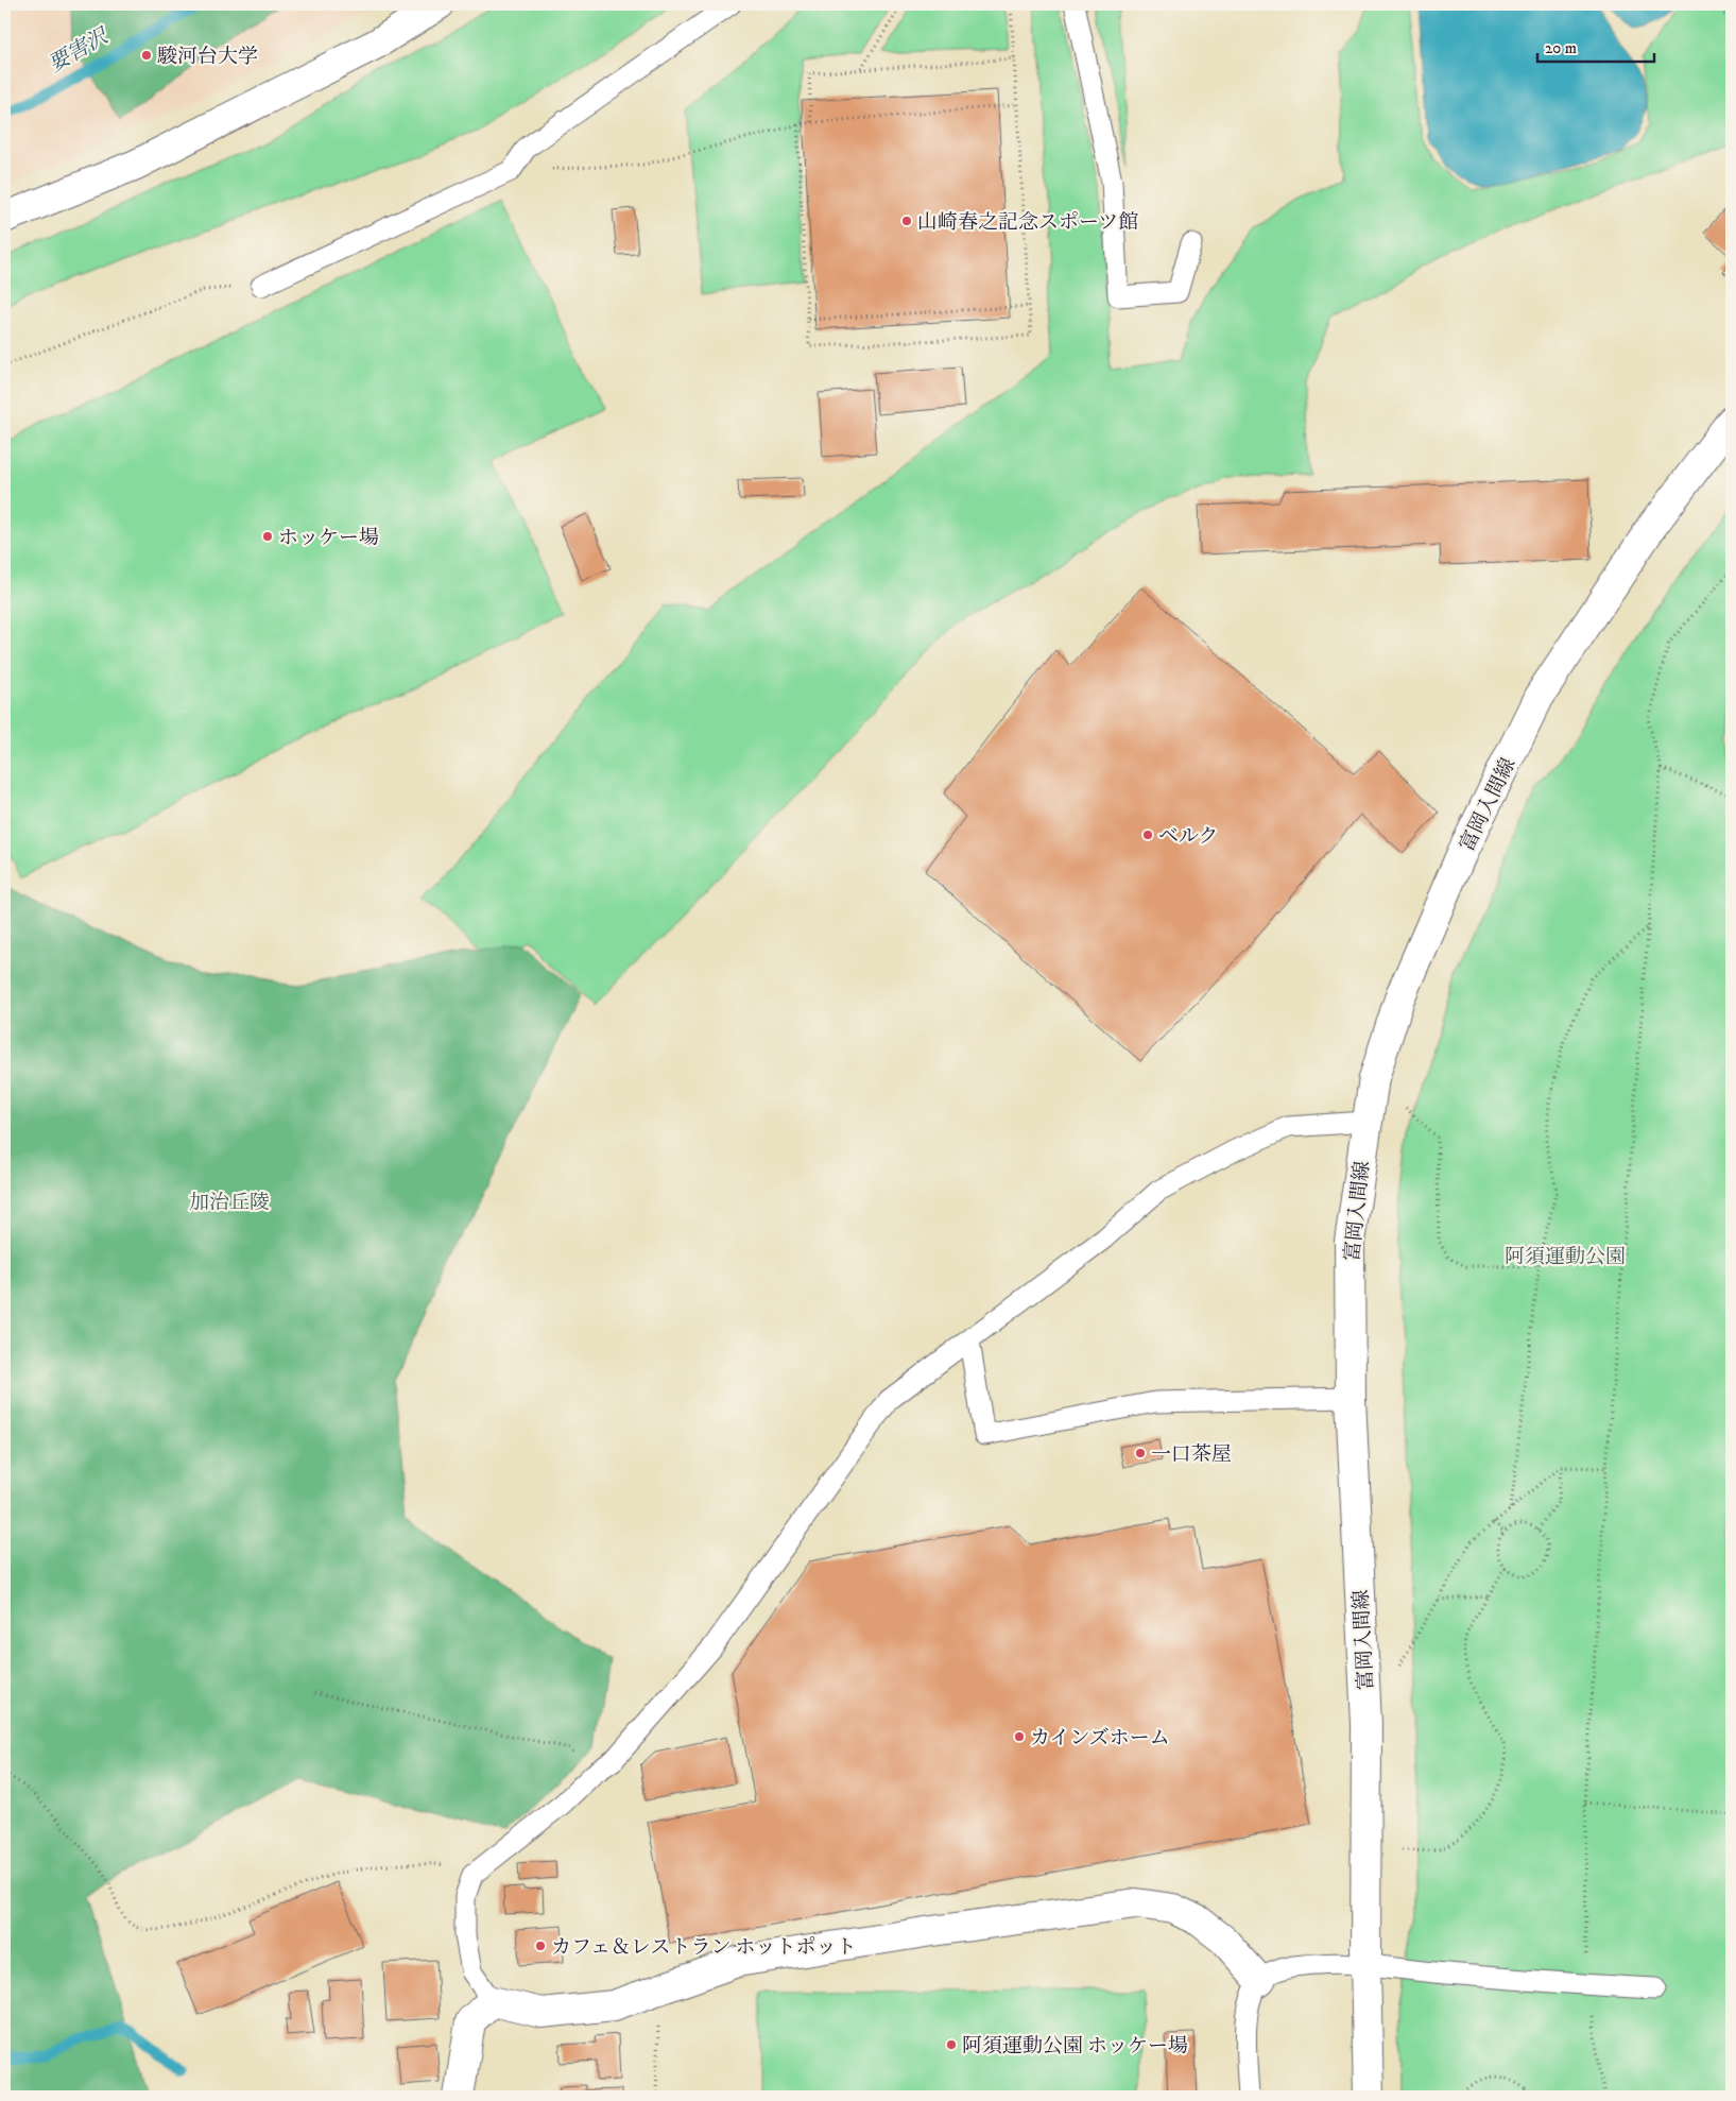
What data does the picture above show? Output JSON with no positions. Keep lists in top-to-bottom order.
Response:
{
  "streets": {
    "main road": ["富岡入間線"]
  },
  "water": ["要害沢"],
  "parks": ["加治丘陵", "阿須運動公園"],
  "places": [
    "駿河台大学",
    "山崎春之記念スポーツ館",
    "ホッケー場",
    "ベルク",
    "一口茶屋",
    "カインズホーム",
    "カフェ＆レストラン ホットポット",
    "阿須運動公園 ホッケー場"
  ],
  "scale_bar": "20 m"
}
